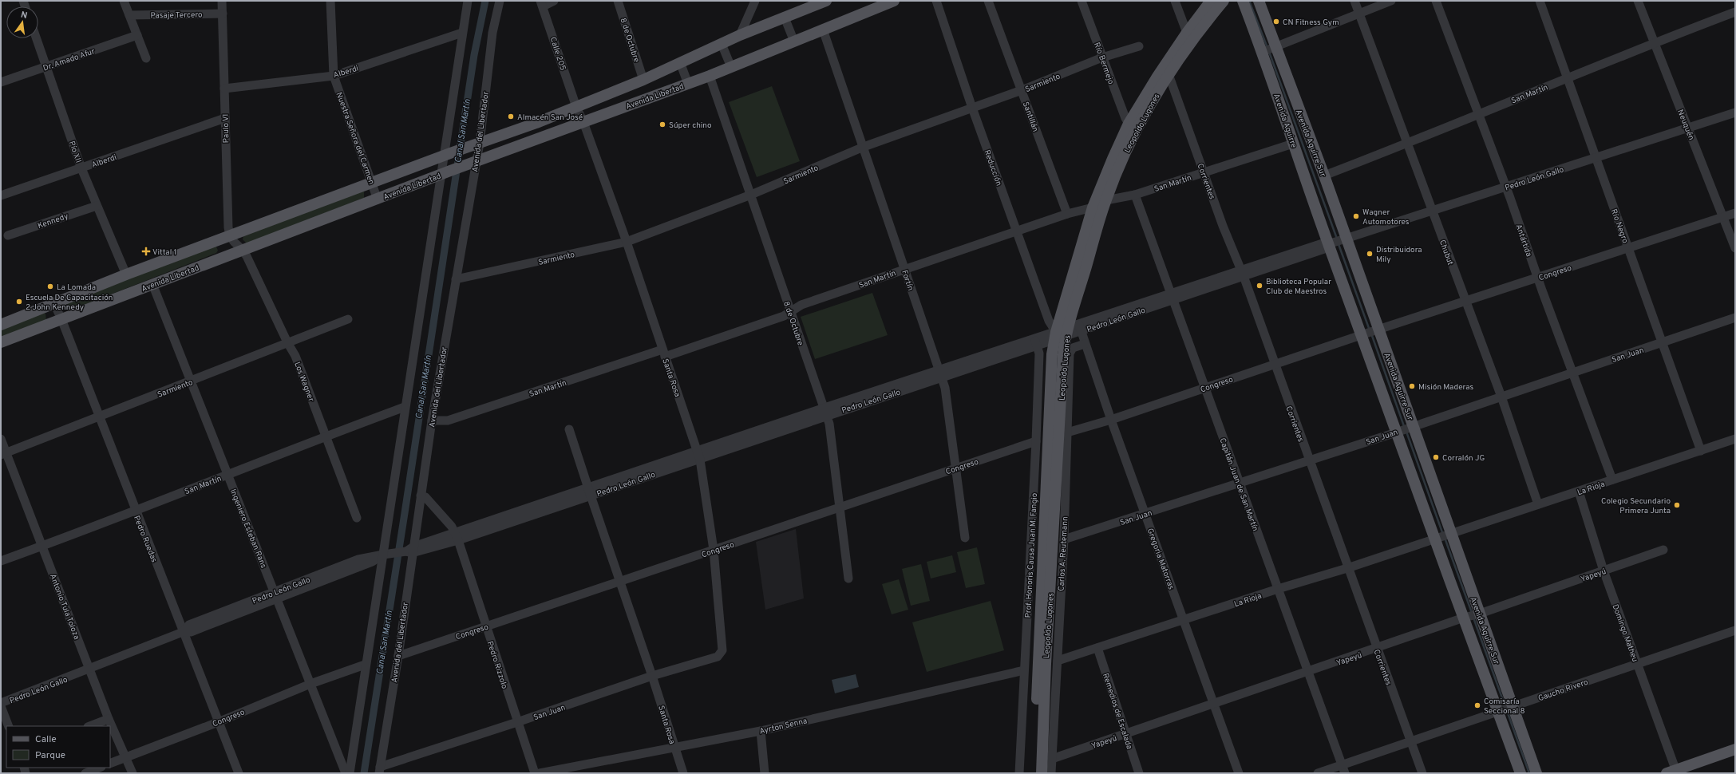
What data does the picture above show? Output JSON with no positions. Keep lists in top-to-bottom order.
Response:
{
  "streets": {
    "main road": [
      "Avenida Libertad",
      "Avenida Aguirre",
      "Leopoldo Lugones",
      "Avenida Aguirre Sur"
    ],
    "street": [
      "Pasaje Tercero",
      "8 de Octubre",
      "Calle 205",
      "Dr. Amado Afur",
      "Río Bermejo",
      "Alberdi",
      "Sarmiento",
      "San Martín",
      "Santillán",
      "Neuquén",
      "Paulo VI",
      "Avenida del Libertador",
      "Nuestra Señora del Carmen",
      "Pío XII",
      "Reducción",
      "Pedro León Gallo",
      "Corrientes",
      "Kennedy",
      "Río Negro",
      "Antártida",
      "Chubut",
      "Congreso",
      "Fortín",
      "San Juan",
      "Santa Rosa",
      "Los Wagner",
      "Capitán Juan de San Martín",
      "La Rioja",
      "Ingeniero Esteban Rans",
      "Pedro Ruedas",
      "Carlos A. Reutemann",
      "Prof. Honoris Causa Juan M. Fangio",
      "Gregoria Matorras",
      "Yapeyú",
      "Antonio Tula Toloza",
      "Domingo Matheu",
      "Pedro Rizzolo",
      "Gaucho Rivero",
      "Remedios de Escalada",
      "Ayrton Senna"
    ]
  },
  "crossings": [
    ["Pasaje Tercero", "Paulo VI"],
    ["8 de Octubre", "Sarmiento"],
    ["8 de Octubre", "San Martín"],
    ["8 de Octubre", "Avenida Libertad"],
    ["8 de Octubre", "Pedro León Gallo"],
    ["8 de Octubre", "Congreso"],
    ["Calle 205", "Santa Rosa"],
    ["Dr. Amado Afur", "Pío XII"],
    ["Río Bermejo", "Sarmiento"],
    ["Río Bermejo", "Leopoldo Lugones"],
    ["Alberdi", "Paulo VI"],
    ["Alberdi", "Nuestra Señora del Carmen"],
    ["Alberdi", "Pío XII"],
    ["Sarmiento", "Santillán"],
    ["Sarmiento", "Avenida del Libertador"],
    ["Sarmiento", "Reducción"],
    ["Sarmiento", "Fortín"],
    ["Sarmiento", "Santa Rosa"],
    ["Sarmiento", "Los Wagner"],
    ["Sarmiento", "Ingeniero Esteban Rans"],
    ["Sarmiento", "Pedro Ruedas"],
    ["Sarmiento", "Antonio Tula Toloza"],
    ["San Martín", "Santillán"],
    ["San Martín", "Avenida Aguirre"],
    ["San Martín", "Leopoldo Lugones"],
    ["San Martín", "Neuquén"],
    ["San Martín", "Avenida del Libertador"],
    ["San Martín", "Avenida Aguirre Sur"],
    ["San Martín", "Reducción"],
    ["San Martín", "Corrientes"],
    ["San Martín", "Río Negro"],
    ["San Martín", "Antártida"],
    ["San Martín", "Chubut"],
    ["San Martín", "Fortín"],
    ["San Martín", "Santa Rosa"],
    ["San Martín", "Los Wagner"],
    ["San Martín", "Capitán Juan de San Martín"],
    ["San Martín", "Ingeniero Esteban Rans"],
    ["San Martín", "Pedro Ruedas"],
    ["San Martín", "Antonio Tula Toloza"],
    ["Avenida Libertad", "Avenida del Libertador"],
    ["Avenida Libertad", "Nuestra Señora del Carmen"],
    ["Avenida Libertad", "Fortín"],
    ["Avenida Libertad", "Santa Rosa"],
    ["Avenida Libertad", "Los Wagner"],
    ["Avenida Libertad", "Ingeniero Esteban Rans"],
    ["Avenida Libertad", "Pedro Ruedas"],
    ["Avenida Aguirre", "Avenida Aguirre Sur"],
    ["Avenida Aguirre", "Pedro León Gallo"],
    ["Leopoldo Lugones", "Reducción"],
    ["Leopoldo Lugones", "Pedro León Gallo"],
    ["Leopoldo Lugones", "Corrientes"],
    ["Neuquén", "Pedro León Gallo"],
    ["Neuquén", "Congreso"],
    ["Avenida del Libertador", "Pedro León Gallo"],
    ["Avenida del Libertador", "Congreso"],
    ["Avenida del Libertador", "San Juan"],
    ["Avenida del Libertador", "Pedro Rizzolo"],
    ["Avenida Aguirre Sur", "Pedro León Gallo"],
    ["Avenida Aguirre Sur", "Congreso"],
    ["Avenida Aguirre Sur", "San Juan"],
    ["Avenida Aguirre Sur", "La Rioja"],
    ["Avenida Aguirre Sur", "Yapeyú"],
    ["Avenida Aguirre Sur", "Gaucho Rivero"],
    ["Pío XII", "Kennedy"],
    ["Reducción", "Pedro León Gallo"],
    ["Pedro León Gallo", "Corrientes"],
    ["Pedro León Gallo", "Río Negro"],
    ["Pedro León Gallo", "Antártida"],
    ["Pedro León Gallo", "Chubut"],
    ["Pedro León Gallo", "Fortín"],
    ["Pedro León Gallo", "Santa Rosa"],
    ["Pedro León Gallo", "Capitán Juan de San Martín"],
    ["Pedro León Gallo", "Ingeniero Esteban Rans"],
    ["Pedro León Gallo", "Pedro Ruedas"],
    ["Pedro León Gallo", "Prof. Honoris Causa Juan M. Fangio"],
    ["Pedro León Gallo", "Gregoria Matorras"],
    ["Pedro León Gallo", "Antonio Tula Toloza"],
    ["Pedro León Gallo", "Pedro Rizzolo"],
    ["Corrientes", "Congreso"],
    ["Corrientes", "San Juan"],
    ["Corrientes", "La Rioja"],
    ["Corrientes", "Yapeyú"],
    ["Corrientes", "Gaucho Rivero"],
    ["Río Negro", "Congreso"],
    ["Río Negro", "San Juan"],
    ["Río Negro", "La Rioja"],
    ["Antártida", "Congreso"],
    ["Antártida", "San Juan"],
    ["Antártida", "La Rioja"],
    ["Chubut", "Congreso"],
    ["Chubut", "San Juan"],
    ["Chubut", "La Rioja"],
    ["Congreso", "Fortín"],
    ["Congreso", "Santa Rosa"],
    ["Congreso", "Capitán Juan de San Martín"],
    ["Congreso", "Ingeniero Esteban Rans"],
    ["Congreso", "Pedro Ruedas"],
    ["Congreso", "Carlos A. Reutemann"],
    ["Congreso", "Prof. Honoris Causa Juan M. Fangio"],
    ["Congreso", "Gregoria Matorras"],
    ["Congreso", "Antonio Tula Toloza"],
    ["Congreso", "Pedro Rizzolo"],
    ["San Juan", "Santa Rosa"],
    ["San Juan", "Capitán Juan de San Martín"],
    ["San Juan", "Carlos A. Reutemann"],
    ["San Juan", "Gregoria Matorras"],
    ["San Juan", "Pedro Rizzolo"],
    ["Santa Rosa", "Ayrton Senna"],
    ["Capitán Juan de San Martín", "La Rioja"],
    ["Capitán Juan de San Martín", "Yapeyú"],
    ["Capitán Juan de San Martín", "Gaucho Rivero"],
    ["La Rioja", "Carlos A. Reutemann"],
    ["La Rioja", "Gregoria Matorras"],
    ["La Rioja", "Domingo Matheu"],
    ["La Rioja", "Remedios de Escalada"],
    ["Carlos A. Reutemann", "Gregoria Matorras"],
    ["Carlos A. Reutemann", "Yapeyú"],
    ["Prof. Honoris Causa Juan M. Fangio", "Ayrton Senna"],
    ["Gregoria Matorras", "Yapeyú"],
    ["Yapeyú", "Domingo Matheu"],
    ["Yapeyú", "Remedios de Escalada"],
    ["Domingo Matheu", "Gaucho Rivero"]
  ],
  "water": ["Canal San Martín"],
  "places": {
    "other": [
      "CN Fitness Gym",
      "Almacén San José",
      "Súper chino",
      "Wagner Automotores",
      "Distribuidora Mily",
      "Biblioteca Popular Club de Maestros",
      "La Lomada",
      "Escuela De Capacitación 2 John Kennedy",
      "Misión Maderas",
      "Corralón JG",
      "Colegio Secundario Primera Junta",
      "Comisaría Seccional 8"
    ],
    "health": ["Vittal 1"]
  },
  "legend": ["Calle", "Parque"],
  "north": "top"
}
